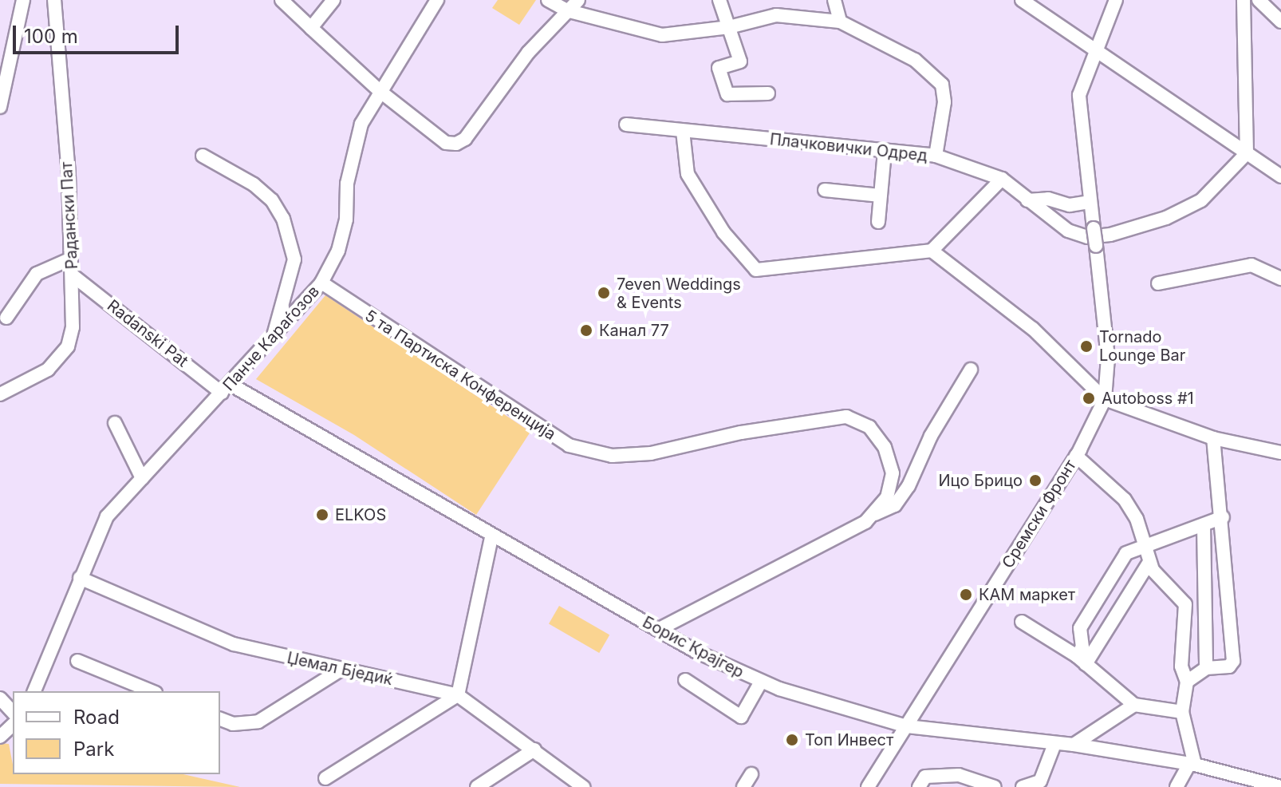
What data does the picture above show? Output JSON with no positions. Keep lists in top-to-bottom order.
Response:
{
  "streets": {
    "street": [
      "Плачковички Одред",
      "Радански Пат",
      "Radanski Pat",
      "Панче Караѓозов",
      "5 та Партиска Конференција",
      "Сремски Фронт",
      "Борис Крајгер",
      "Џемал Бједиќ"
    ]
  },
  "crossings": [
    ["Радански Пат", "Radanski Pat"],
    ["Radanski Pat", "Панче Караѓозов"],
    ["Radanski Pat", "Борис Крајгер"],
    ["Панче Караѓозов", "5 та Партиска Конференција"],
    ["Панче Караѓозов", "Борис Крајгер"],
    ["Панче Караѓозов", "Џемал Бједиќ"],
    ["5 та Партиска Конференција", "Борис Крајгер"],
    ["Сремски Фронт", "Борис Крајгер"]
  ],
  "places": [
    "7even Weddings & Events",
    "Канал 77",
    "Tornado Lounge Bar",
    "Autoboss #1",
    "Ицо Брицо",
    "ELKOS",
    "КАМ маркет",
    "Топ Инвест"
  ],
  "legend": ["Road", "Park"],
  "scale_bar": "100 m"
}
